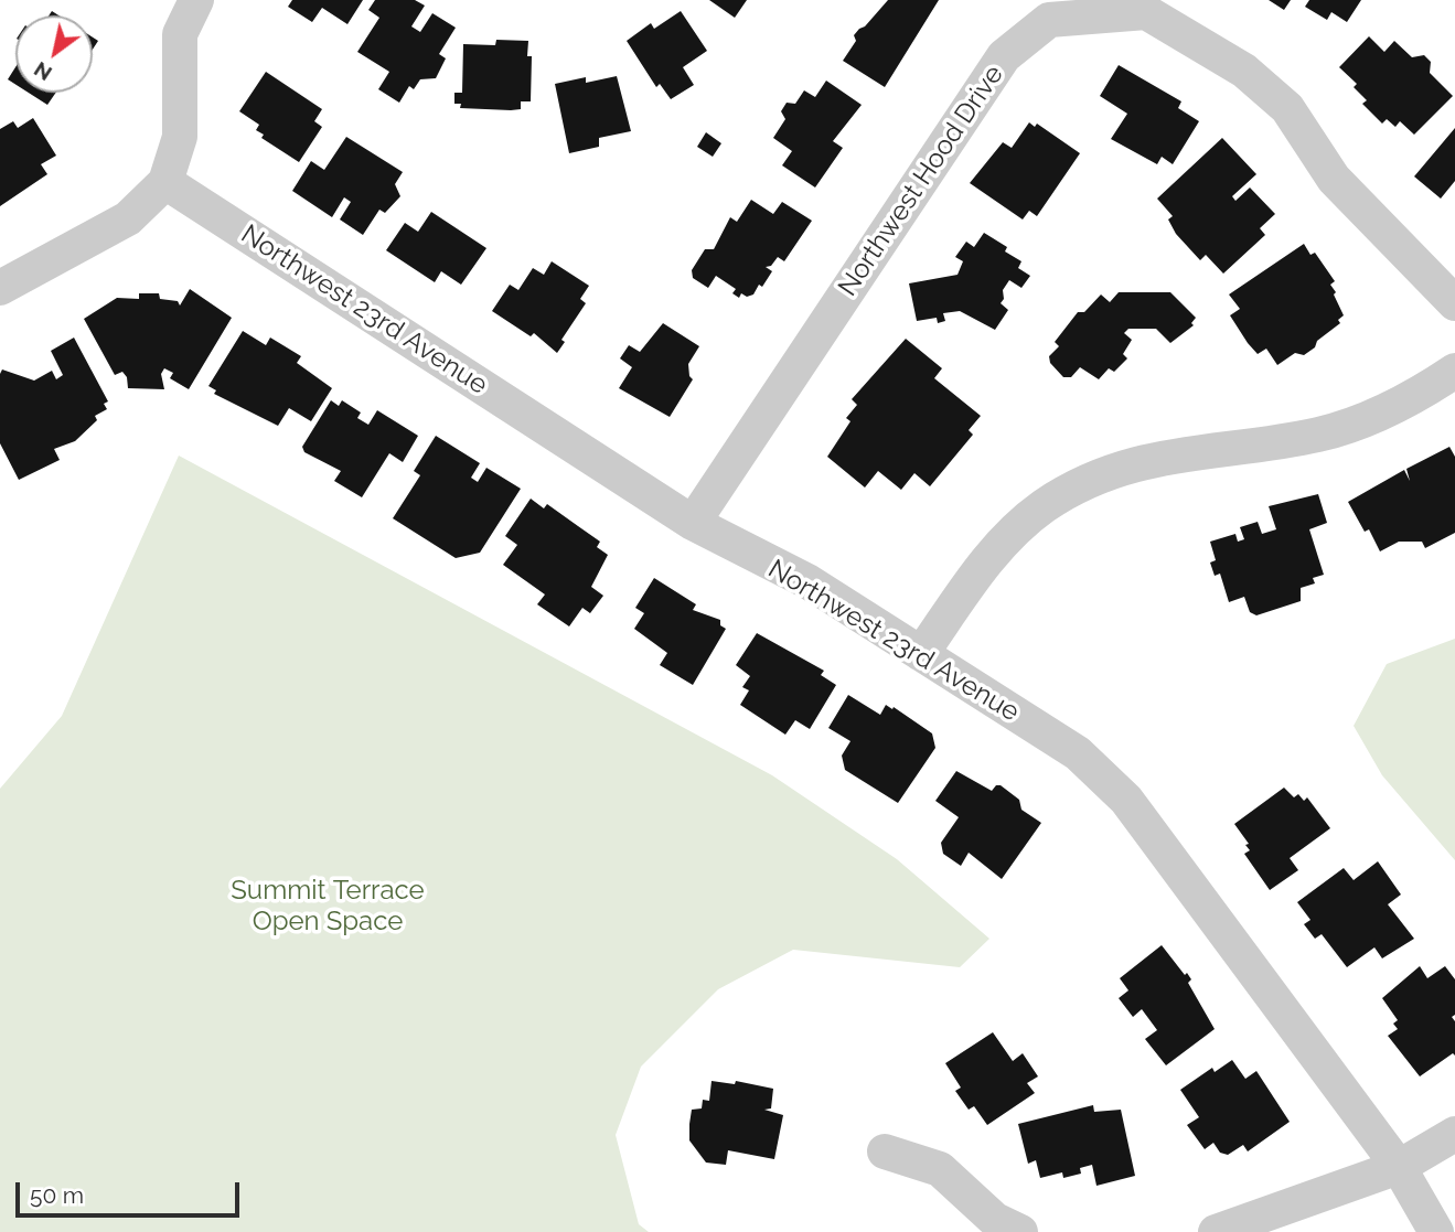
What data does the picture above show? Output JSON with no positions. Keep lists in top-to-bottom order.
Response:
{
  "streets": {
    "street": ["Northwest Hood Drive", "Northwest 23rd Avenue"]
  },
  "crossings": [
    ["Northwest Hood Drive", "Northwest 23rd Avenue"]
  ],
  "parks": ["Summit Terrace Open Space"],
  "scale_bar": "50 m",
  "north": "bottom left"
}
